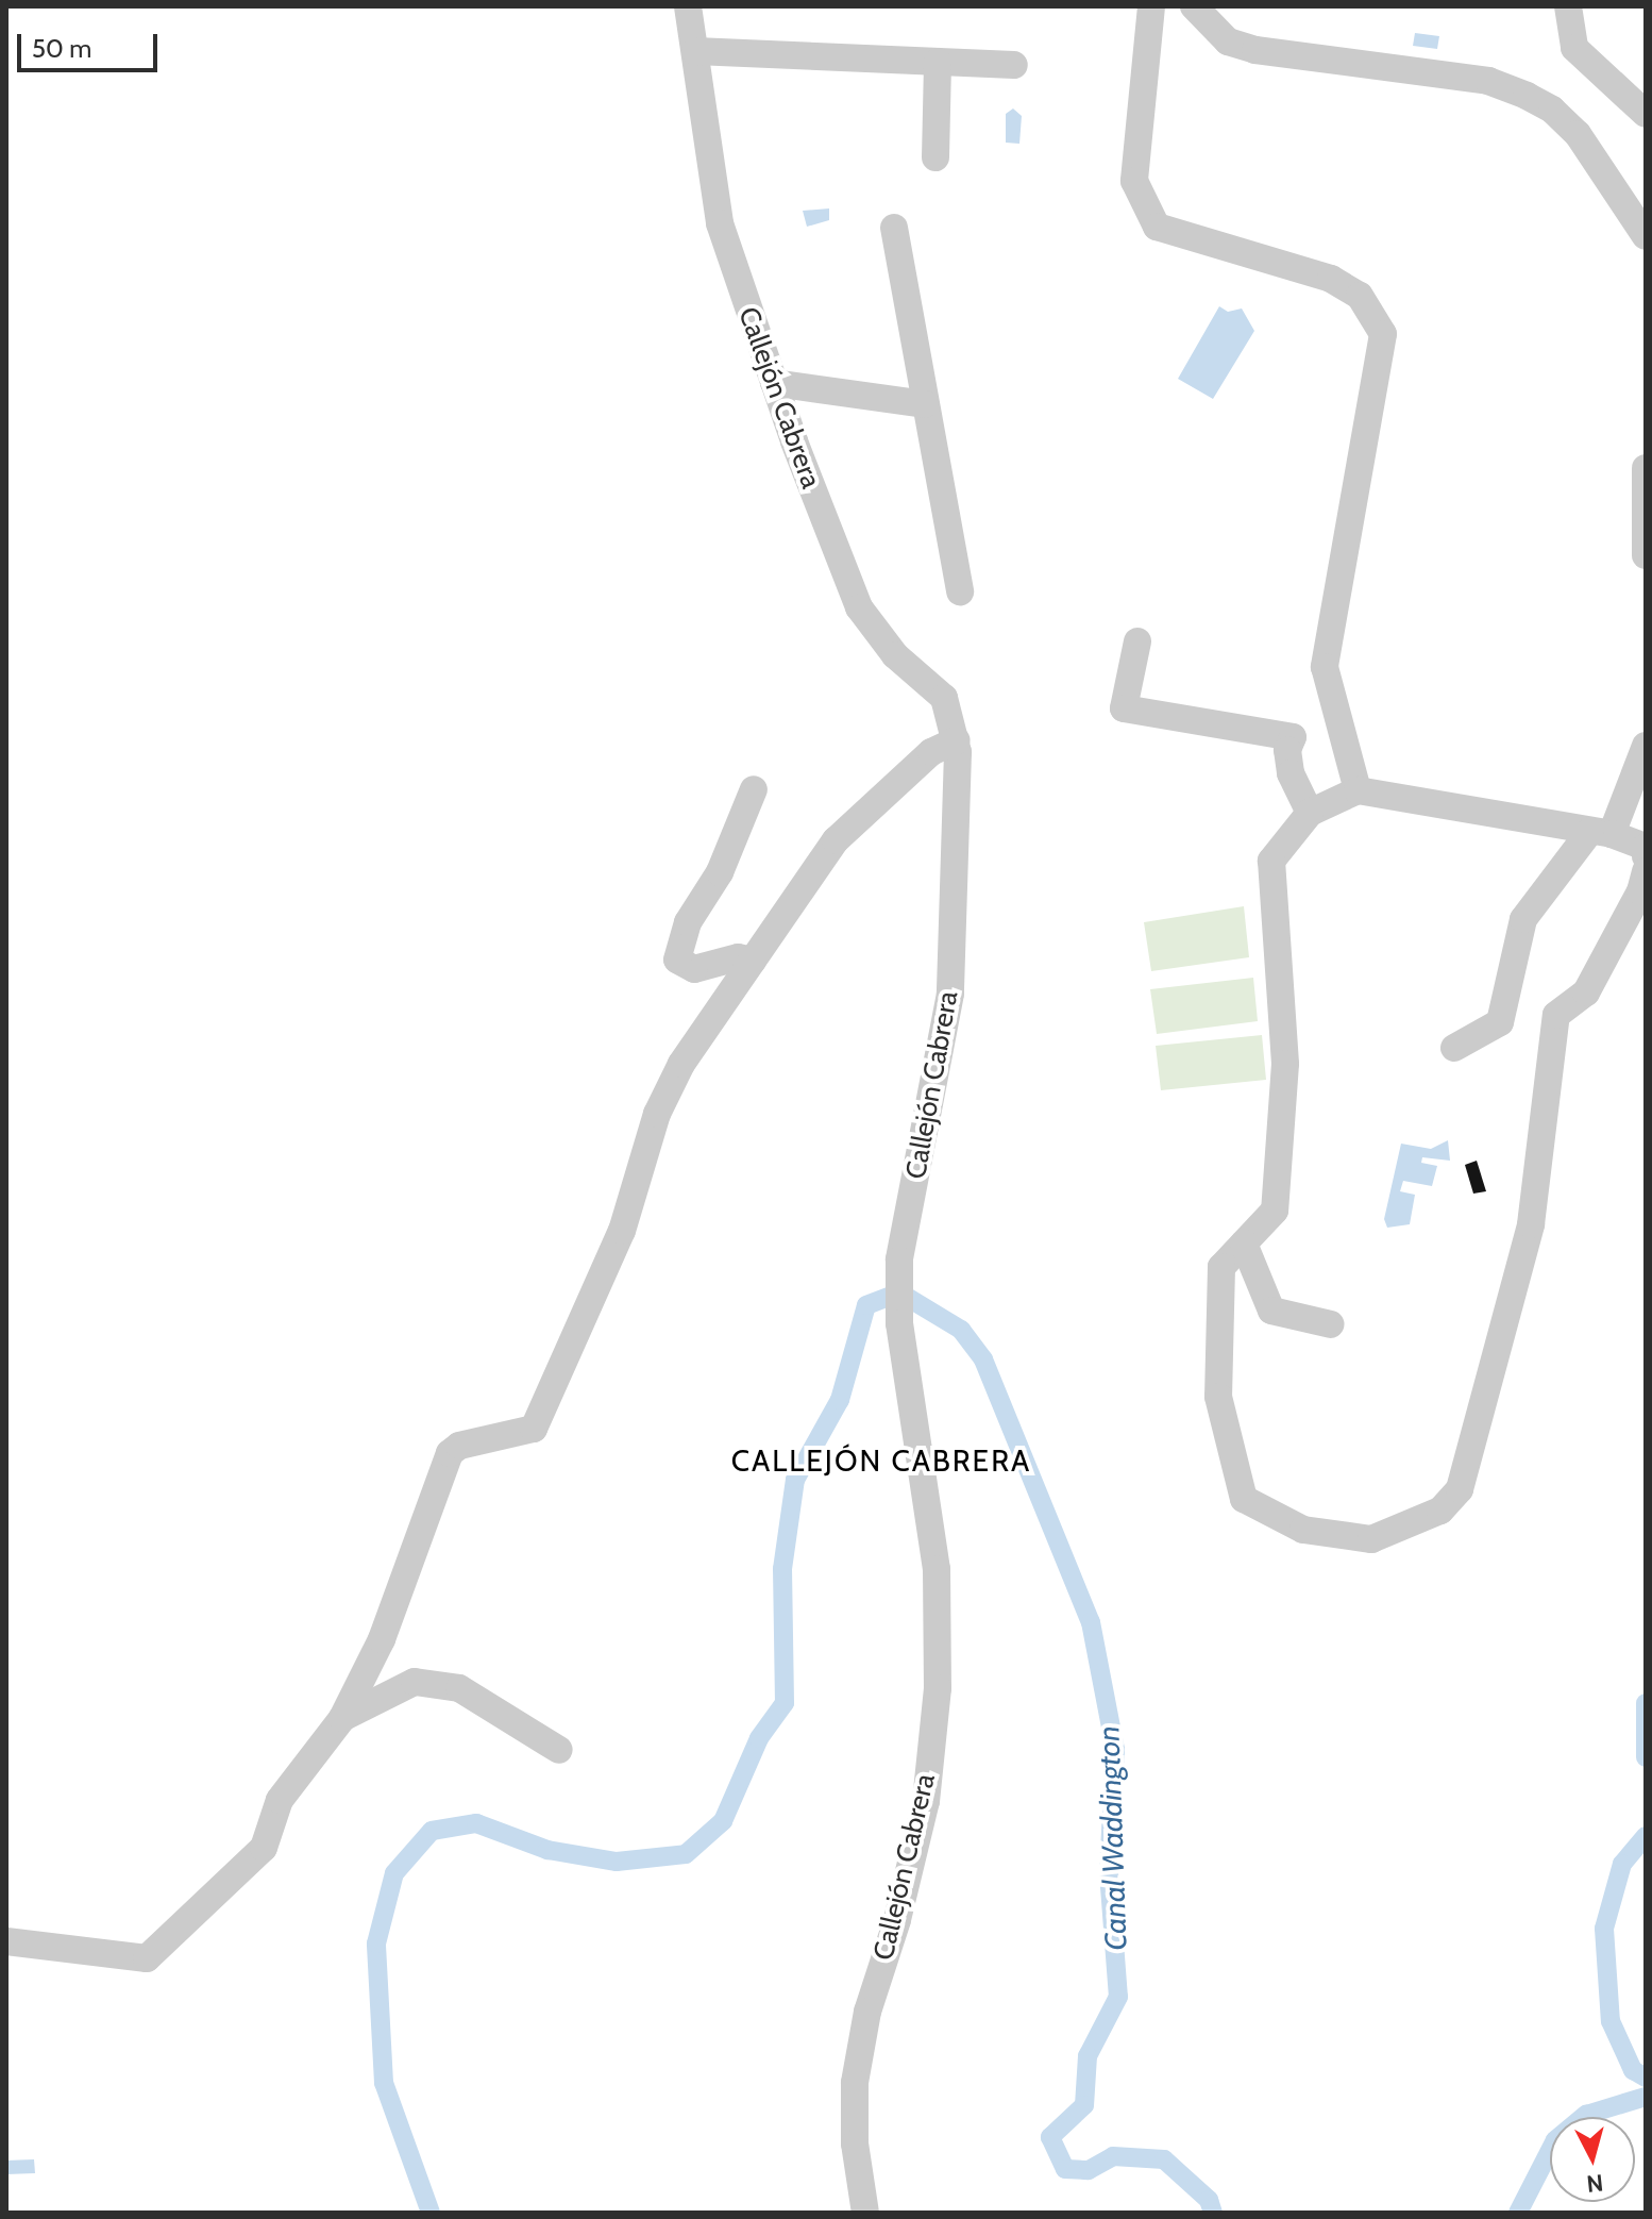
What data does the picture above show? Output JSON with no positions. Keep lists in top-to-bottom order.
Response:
{
  "streets": {
    "street": ["Callejón Cabrera"]
  },
  "districts": ["CALLEJÓN CABRERA"],
  "water": ["Canal Waddington"],
  "scale_bar": "50 m",
  "north": "bottom"
}
